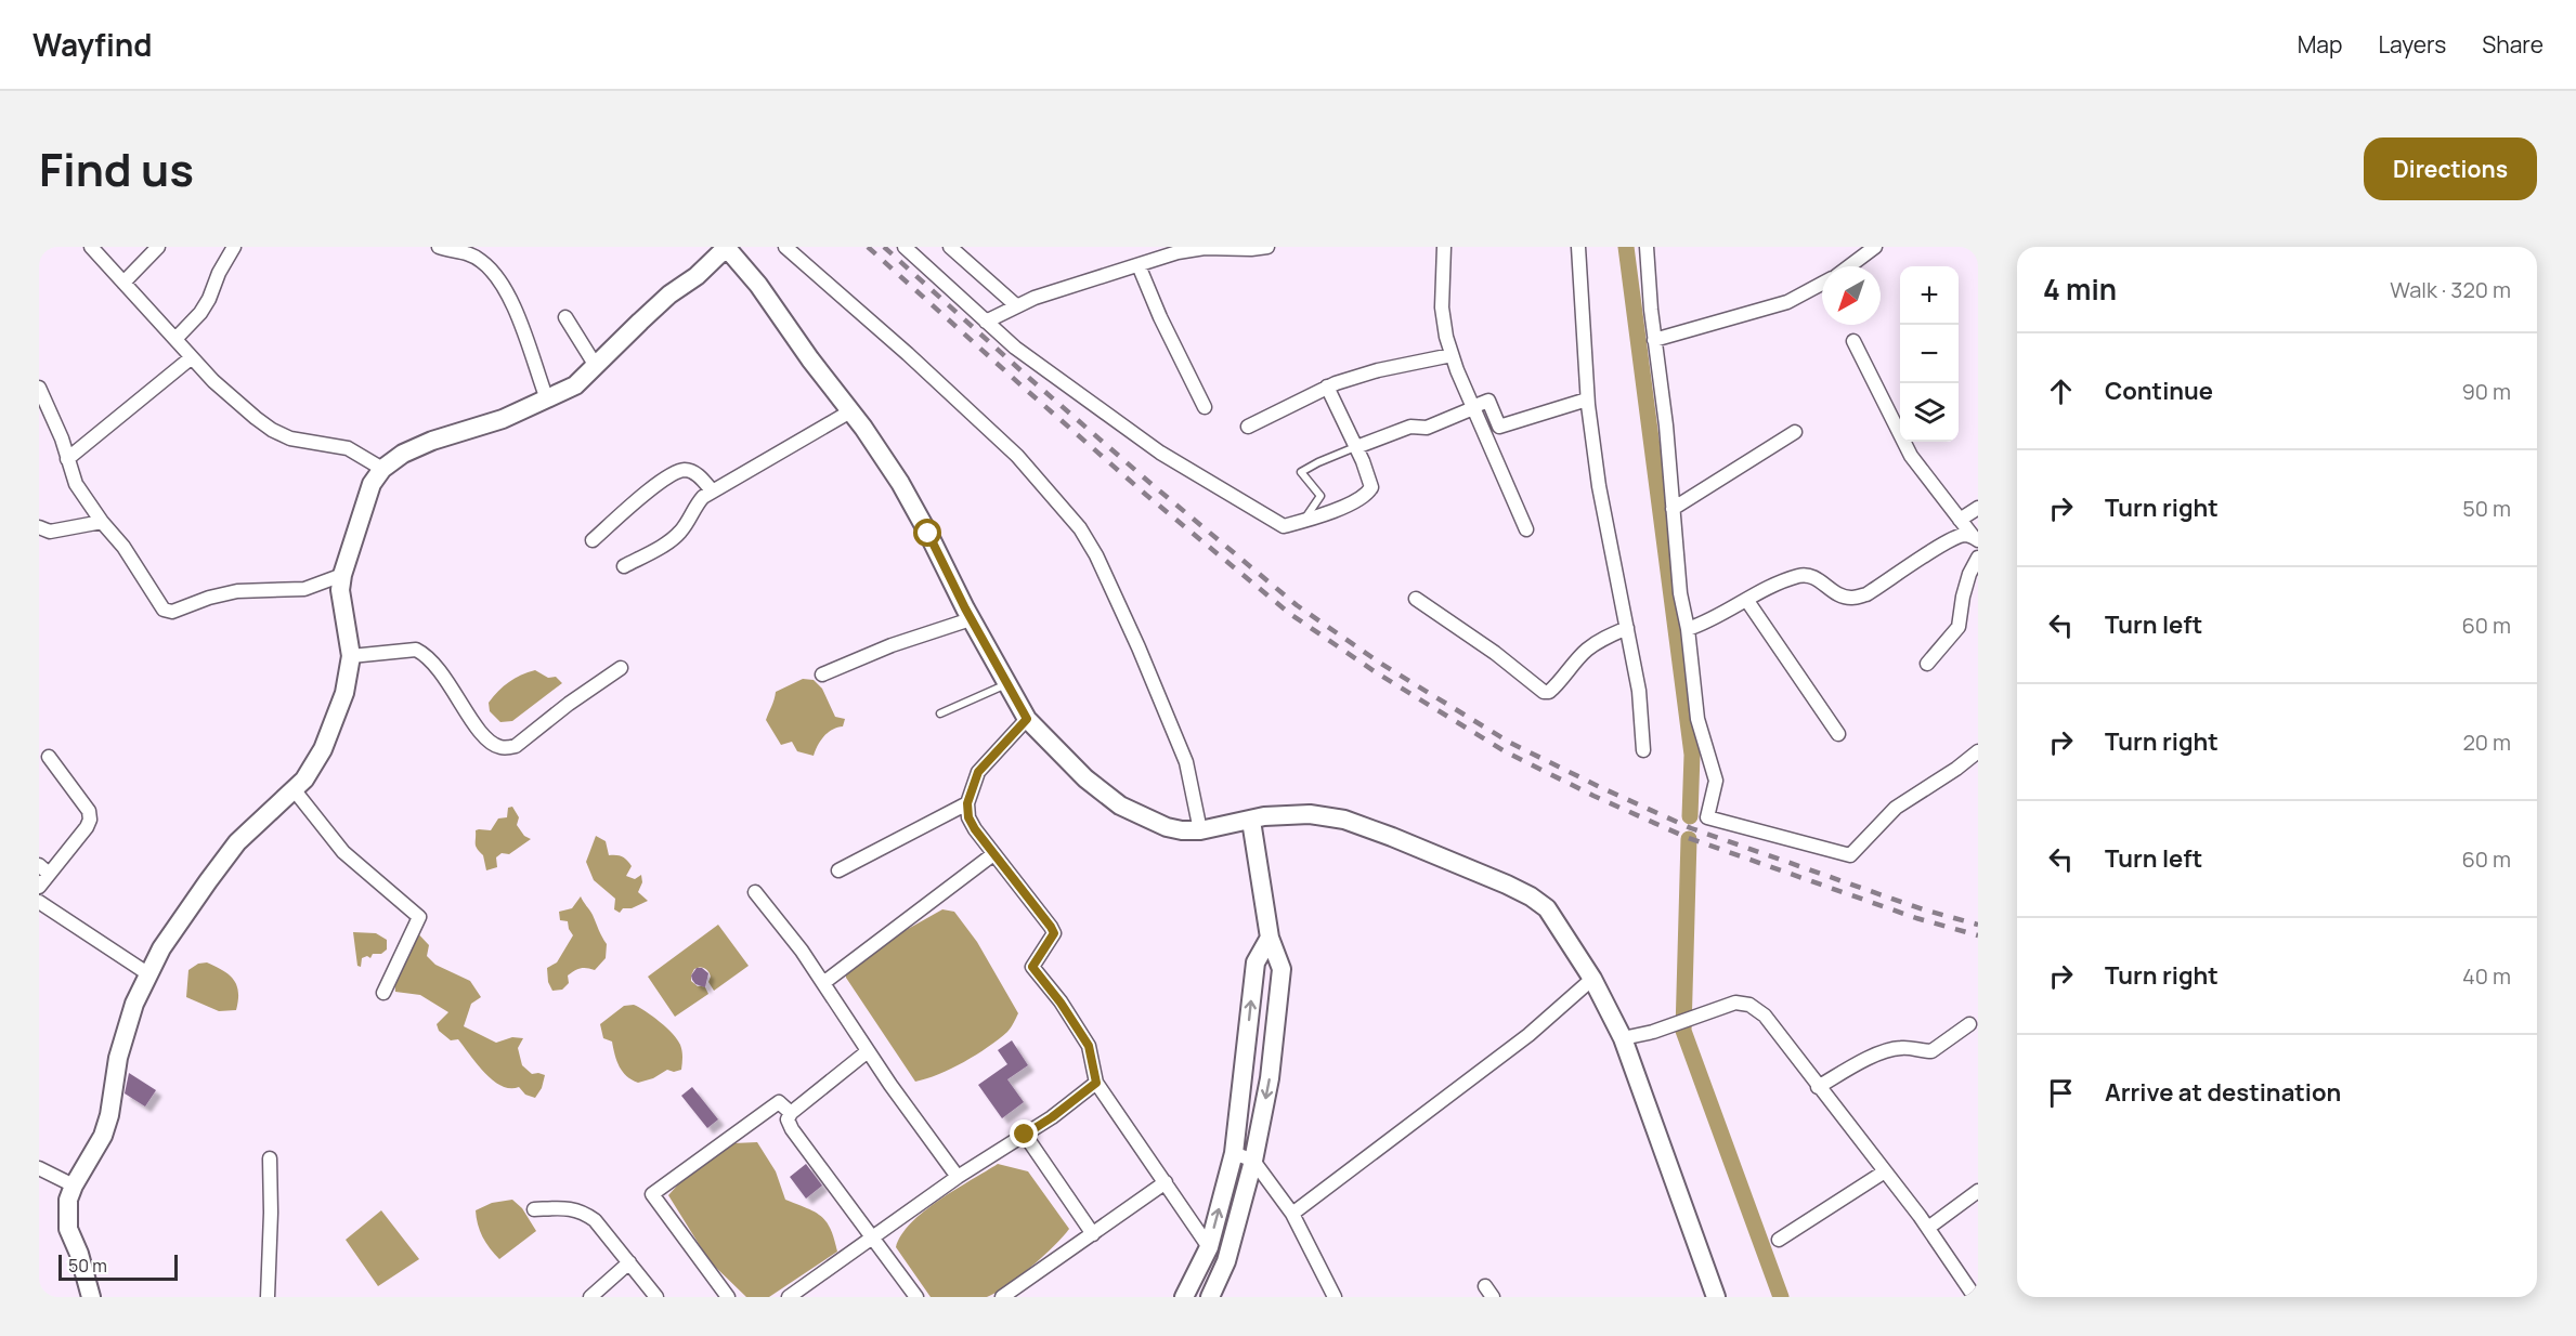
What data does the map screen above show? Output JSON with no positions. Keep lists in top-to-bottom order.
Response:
{
  "scale_bar": "50 m",
  "north": "bottom left",
  "page": {
    "header": "Wayfind",
    "nav": ["Map", "Layers", "Share"],
    "title": "Find us",
    "buttons": "Directions",
    "heading": ["4 min", "Walk · 320 m"],
    "map_buttons": ["+", "−"],
    "list": [
      ["Continue", "90 m"],
      ["Turn right", "50 m"],
      ["Turn left", "60 m"],
      ["Turn right", "20 m"],
      ["Turn left", "60 m"],
      ["Turn right", "40 m"],
      "Arrive at destination"
    ],
    "scale": "50 m"
  }
}
